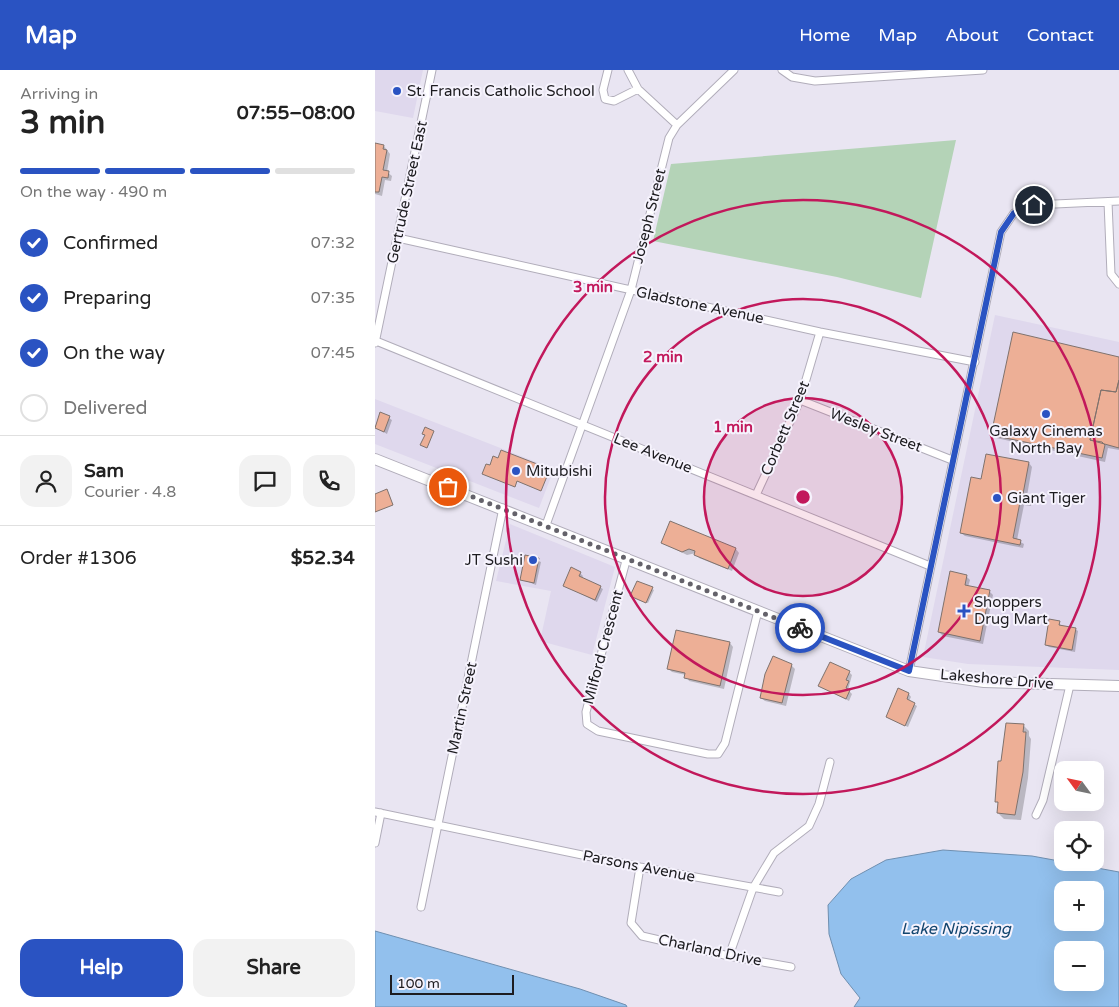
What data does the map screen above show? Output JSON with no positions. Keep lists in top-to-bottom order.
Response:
{
  "streets": {
    "main road": ["Lakeshore Drive"],
    "street": [
      "Gertrude Street East",
      "Joseph Street",
      "Gladstone Avenue",
      "Corbett Street",
      "Wesley Street",
      "Lee Avenue",
      "Milford Crescent",
      "Martin Street",
      "Parsons Avenue",
      "Charland Drive"
    ]
  },
  "crossings": [
    ["Gertrude Street East", "Gladstone Avenue"],
    ["Gertrude Street East", "Lee Avenue"],
    ["Joseph Street", "Gladstone Avenue"],
    ["Joseph Street", "Lee Avenue"],
    ["Joseph Street", "Lakeshore Drive"],
    ["Gladstone Avenue", "Corbett Street"],
    ["Corbett Street", "Wesley Street"],
    ["Corbett Street", "Lee Avenue"],
    ["Milford Crescent", "Lakeshore Drive"],
    ["Lakeshore Drive", "Martin Street"],
    ["Martin Street", "Parsons Avenue"],
    ["Parsons Avenue", "Charland Drive"]
  ],
  "water": ["Lake Nipissing"],
  "places": {
    "other": [
      "St. Francis Catholic School",
      "Galaxy Cinemas North Bay",
      "Mitubishi",
      "Giant Tiger",
      "JT Sushi"
    ],
    "health": ["Shoppers Drug Mart"]
  },
  "scale_bar": "100 m",
  "north": "top left",
  "page": {
    "header": "Map",
    "nav": [
      "Home",
      "Map",
      "About",
      "Contact"
    ],
    "heading": ["3 min", "Arriving in", "07:55–08:00"],
    "panel": [
      "Sam",
      "Courier · 4.8",
      "Order #1306",
      "$52.34"
    ],
    "bar": "On the way · 490 m",
    "list": [
      ["Confirmed", "07:32"],
      ["Preparing", "07:35"],
      ["On the way", "07:45"],
      "Delivered"
    ],
    "map_buttons": ["+", "−"],
    "buttons": ["Help", "Share"],
    "scale": "100 m"
  },
  "rings": ["3 min", "2 min", "1 min"]
}
